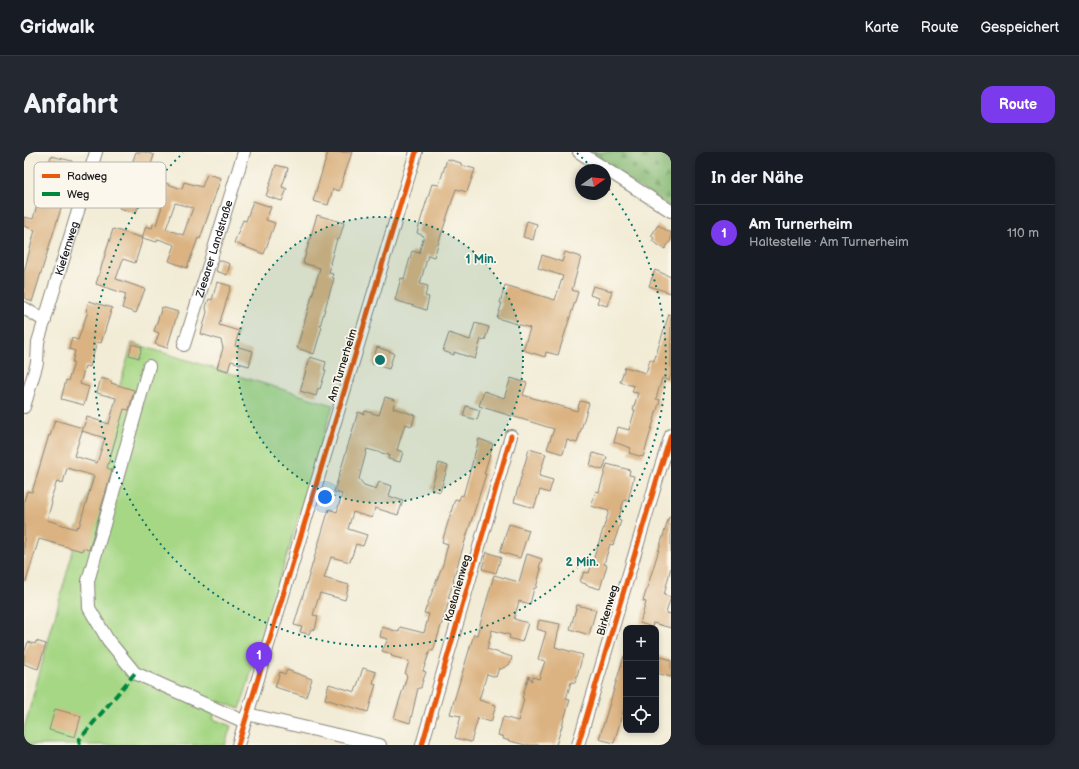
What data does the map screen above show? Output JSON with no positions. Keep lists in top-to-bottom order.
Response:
{
  "streets": {
    "street": [
      "Kiefernweg",
      "Ziesarer Landstraße",
      "Am Turnerheim",
      "Kastanienweg",
      "Birkenweg"
    ]
  },
  "legend": ["Radweg", "Weg"],
  "north": "right",
  "page": {
    "header": "Gridwalk",
    "nav": ["Karte", "Route", "Gespeichert"],
    "buttons": "Route",
    "title": "Anfahrt",
    "heading": "In der Nähe",
    "list": [
      {
        "mark": "1",
        "name": "Am Turnerheim",
        "note": "Haltestelle · Am Turnerheim",
        "value": "110 m"
      }
    ],
    "map_buttons": ["+", "−"],
    "pins": "1"
  },
  "rings": ["1 Min.", "2 Min."]
}
